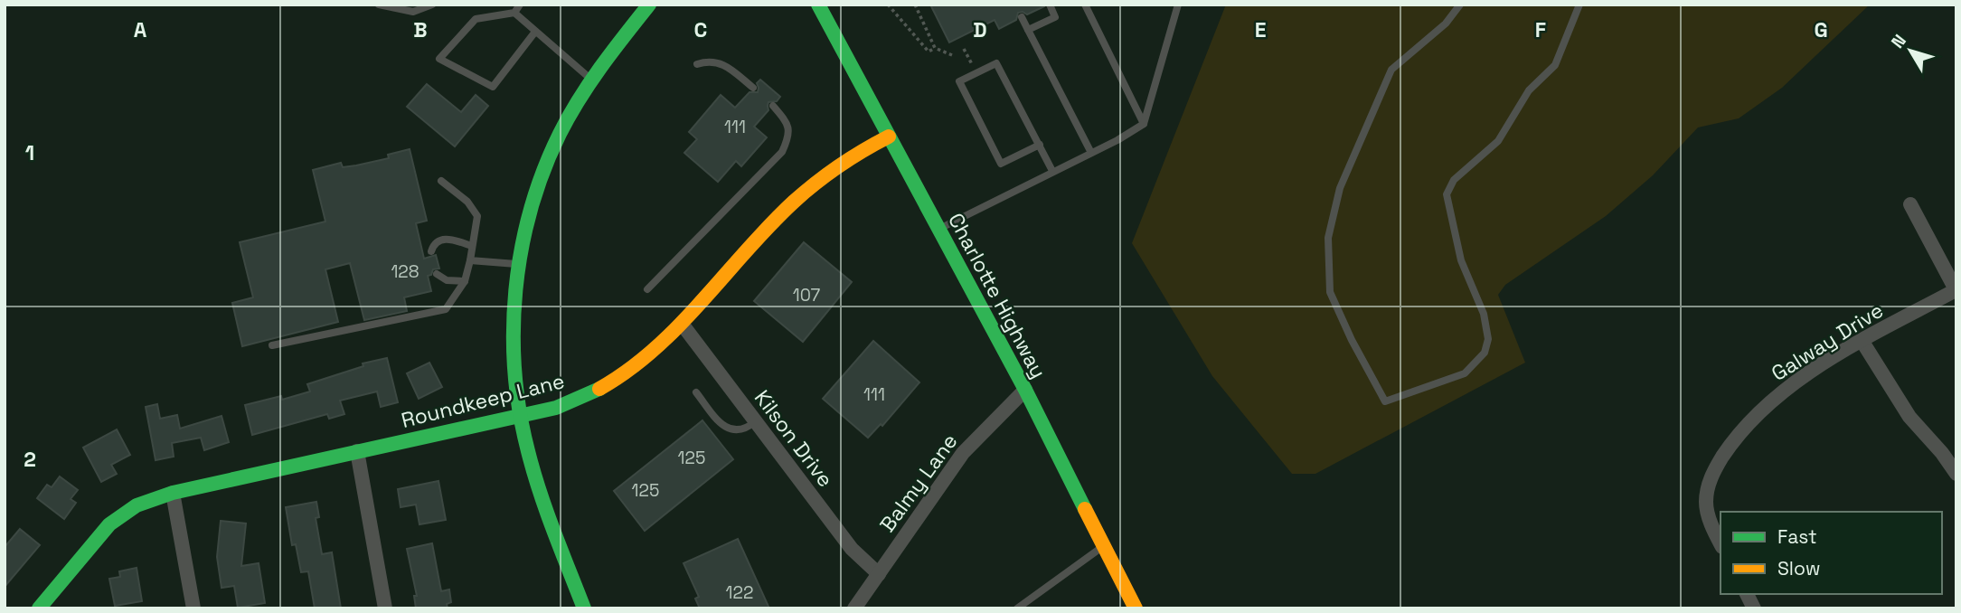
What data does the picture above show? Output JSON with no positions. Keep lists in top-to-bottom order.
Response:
{
  "streets": {
    "main road": ["Charlotte Highway", "Roundkeep Lane"],
    "street": ["Galway Drive", "Kilson Drive", "Balmy Lane"]
  },
  "crossings": [
    ["Charlotte Highway", "Roundkeep Lane"],
    ["Charlotte Highway", "Balmy Lane"],
    ["Roundkeep Lane", "Kilson Drive"],
    ["Kilson Drive", "Balmy Lane"]
  ],
  "house_numbers": [
    "111",
    "128",
    "107",
    "111",
    "125",
    "125",
    "122"
  ],
  "legend": ["Fast", "Slow"],
  "north": "top left",
  "grid": {
    "columns": [
      "A",
      "B",
      "C",
      "D",
      "E",
      "F",
      "G"
    ],
    "rows": ["1", "2"]
  }
}
